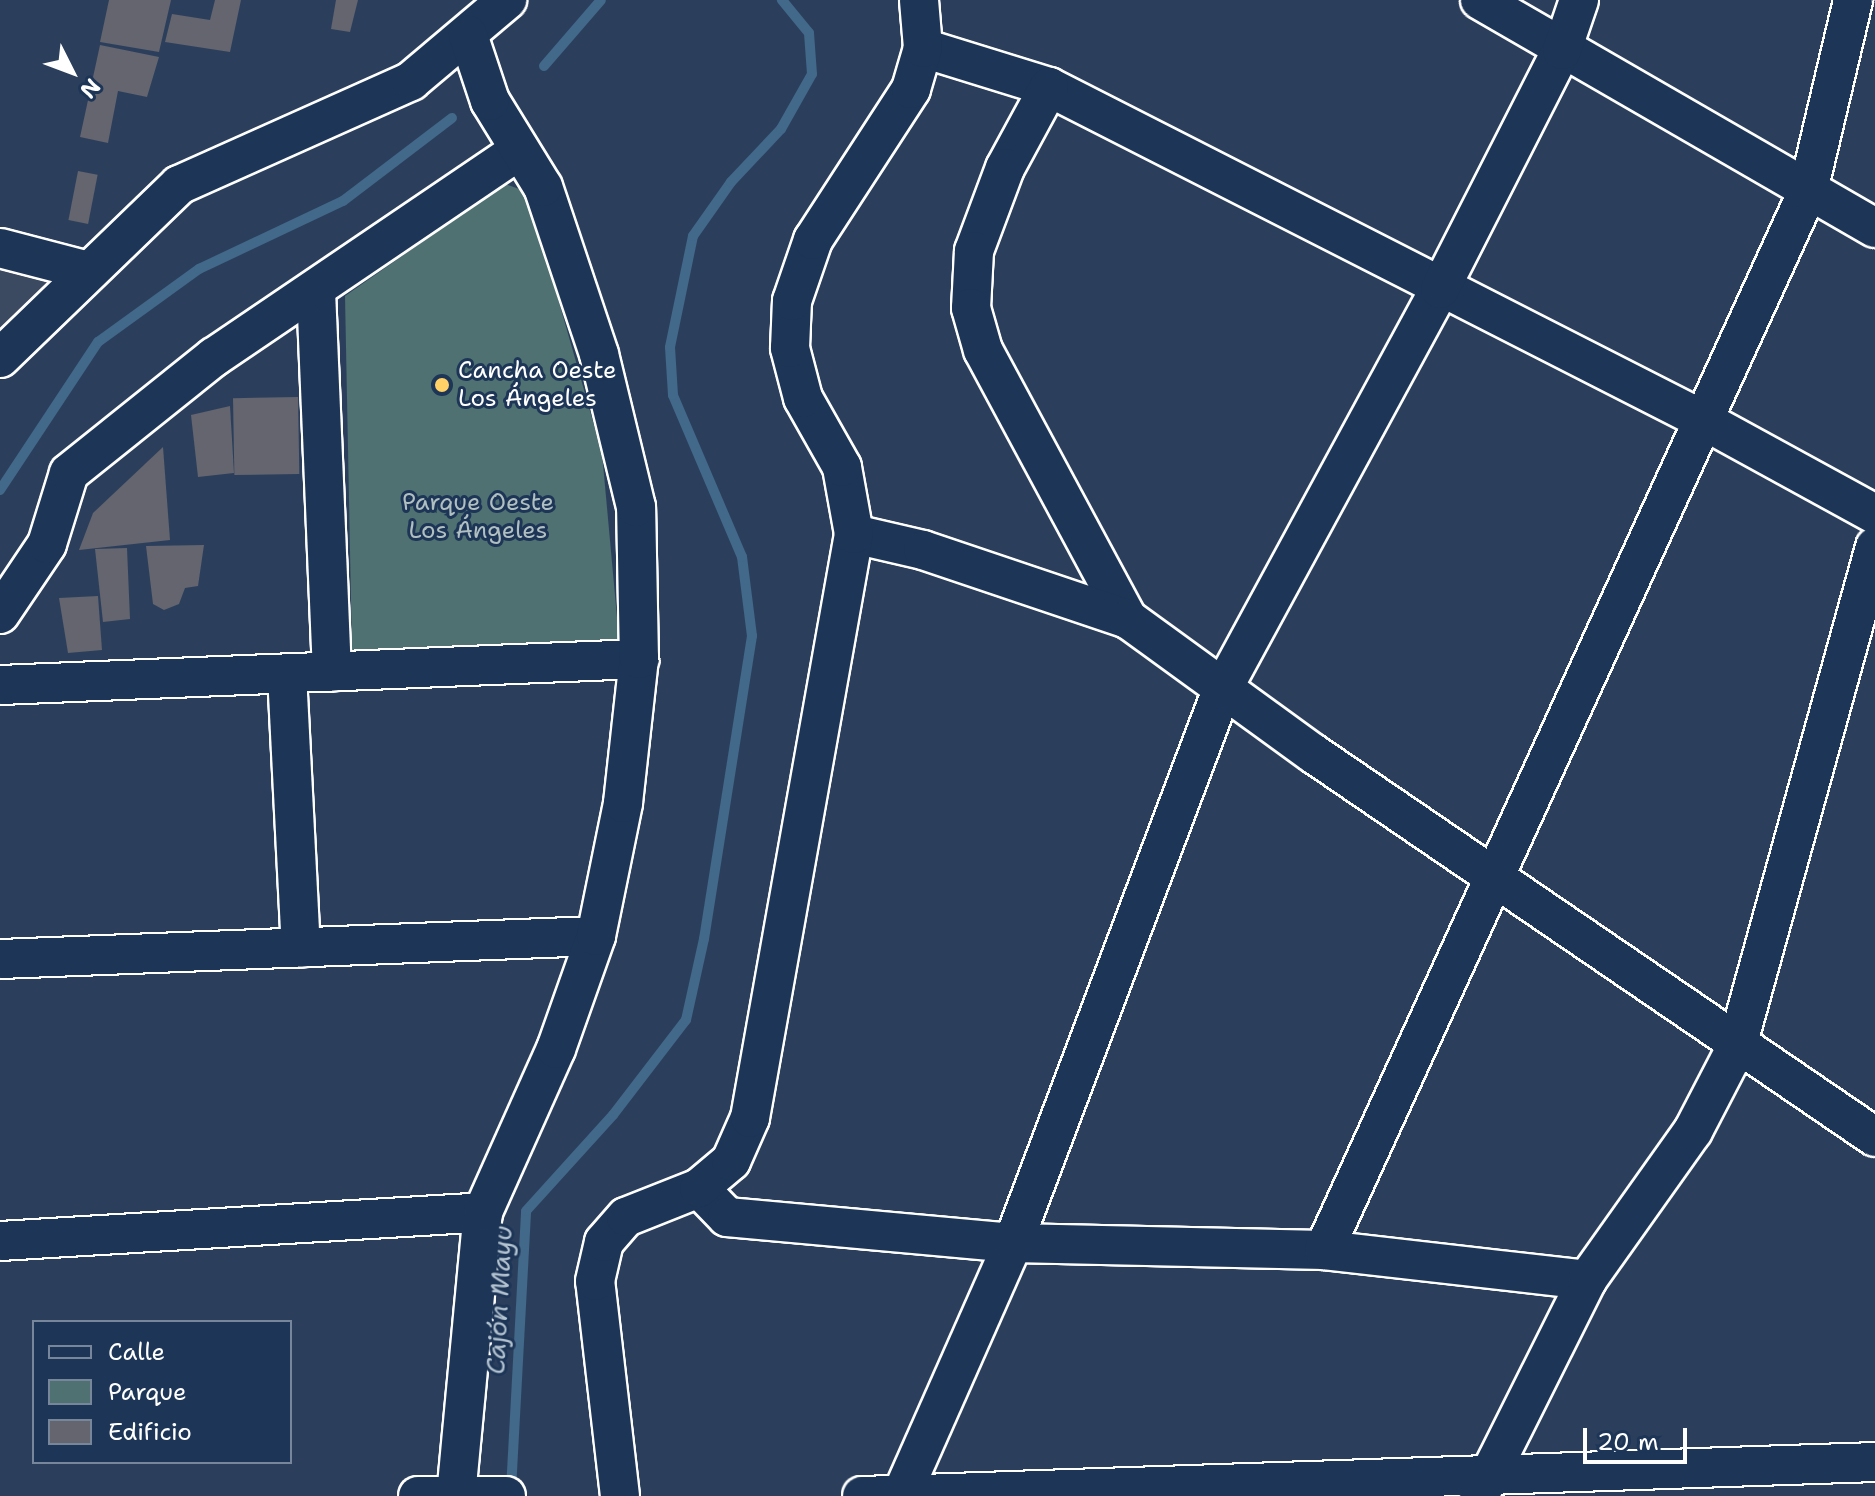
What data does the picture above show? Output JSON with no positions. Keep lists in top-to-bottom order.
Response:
{
  "water": ["Cajón Mayu"],
  "parks": ["Parque Oeste Los Ángeles"],
  "places": ["Cancha Oeste Los Ángeles"],
  "legend": ["Calle", "Parque", "Edificio"],
  "scale_bar": "20 m",
  "north": "bottom right"
}
